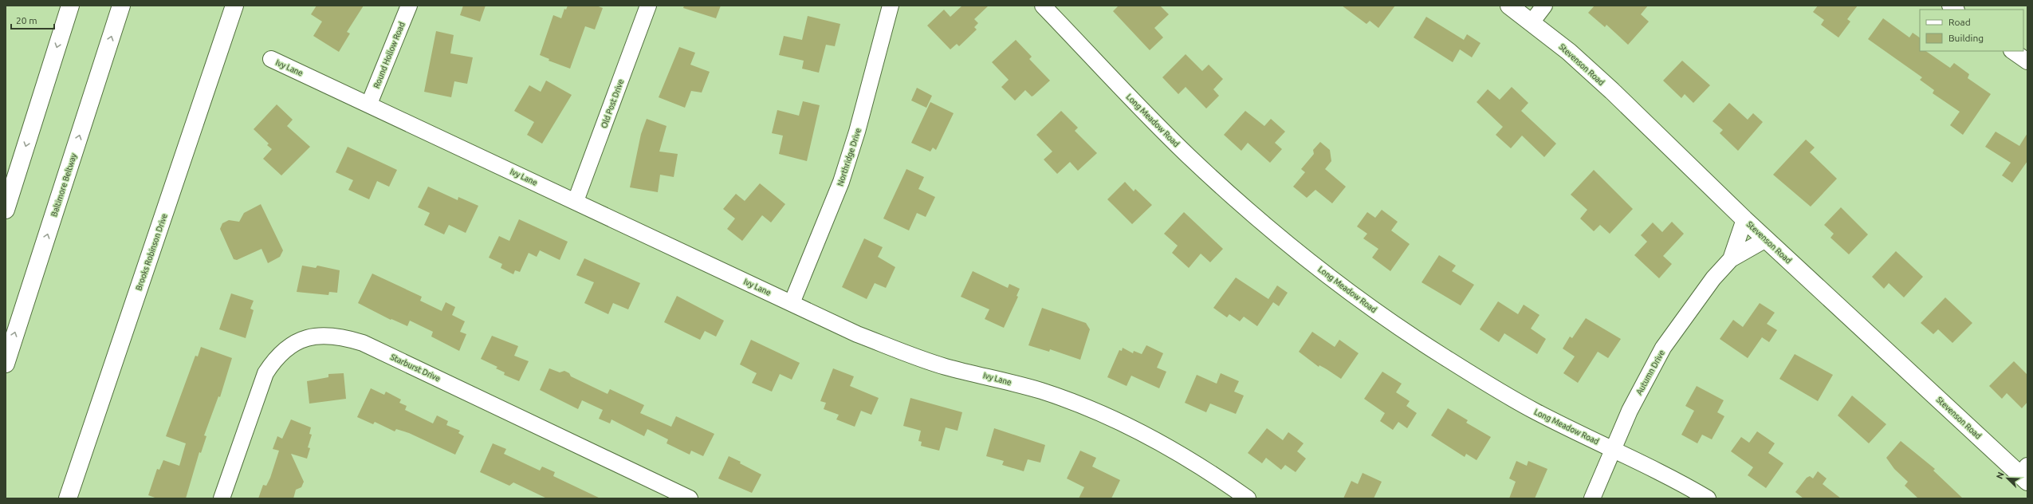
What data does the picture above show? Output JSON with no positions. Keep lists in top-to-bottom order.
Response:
{
  "streets": {
    "main road": ["Stevenson Road", "Baltimore Beltway", "Brooks Robinson Drive"],
    "street": [
      "Round Hollow Road",
      "Ivy Lane",
      "Old Post Drive",
      "Long Meadow Road",
      "Northridge Drive",
      "Starburst Drive",
      "Autumn Drive"
    ]
  },
  "crossings": [
    ["Round Hollow Road", "Ivy Lane"],
    ["Stevenson Road", "Autumn Drive"],
    ["Ivy Lane", "Old Post Drive"],
    ["Ivy Lane", "Northridge Drive"],
    ["Long Meadow Road", "Autumn Drive"]
  ],
  "legend": ["Road", "Building"],
  "scale_bar": "20 m",
  "north": "top left"
}
